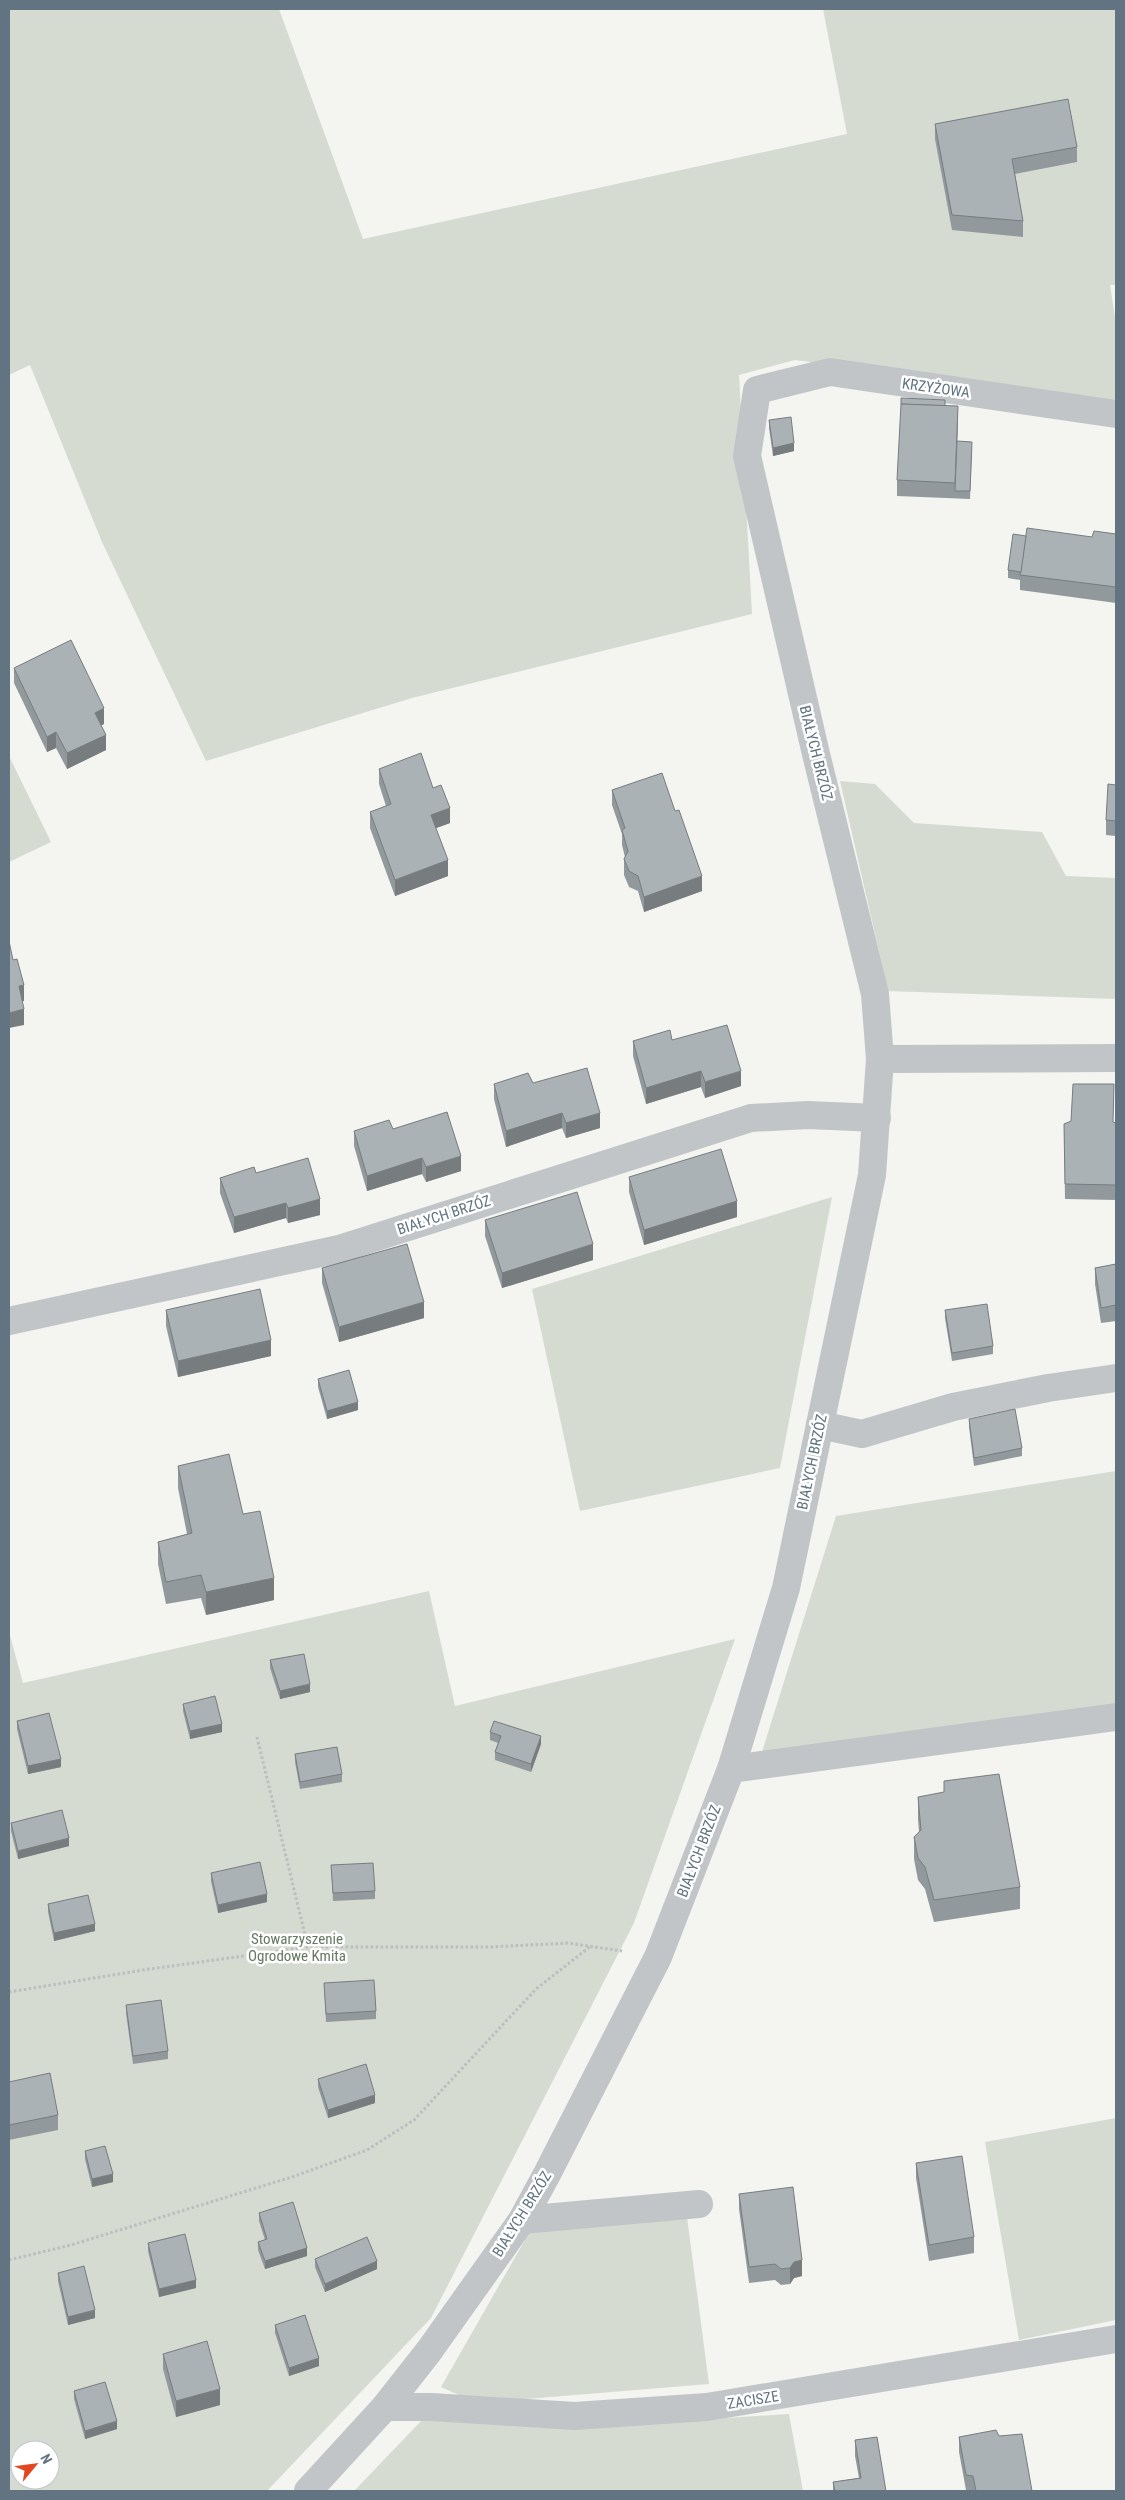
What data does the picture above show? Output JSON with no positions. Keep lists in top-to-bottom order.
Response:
{
  "streets": {
    "street": ["KRZYŻOWA", "BIAŁYCH BRZÓZ", "ZACISZE"]
  },
  "crossings": [
    ["KRZYŻOWA", "BIAŁYCH BRZÓZ"],
    ["BIAŁYCH BRZÓZ", "ZACISZE"]
  ],
  "parks": ["Stowarzyszenie Ogrodowe Kmita"],
  "north": "top right"
}
